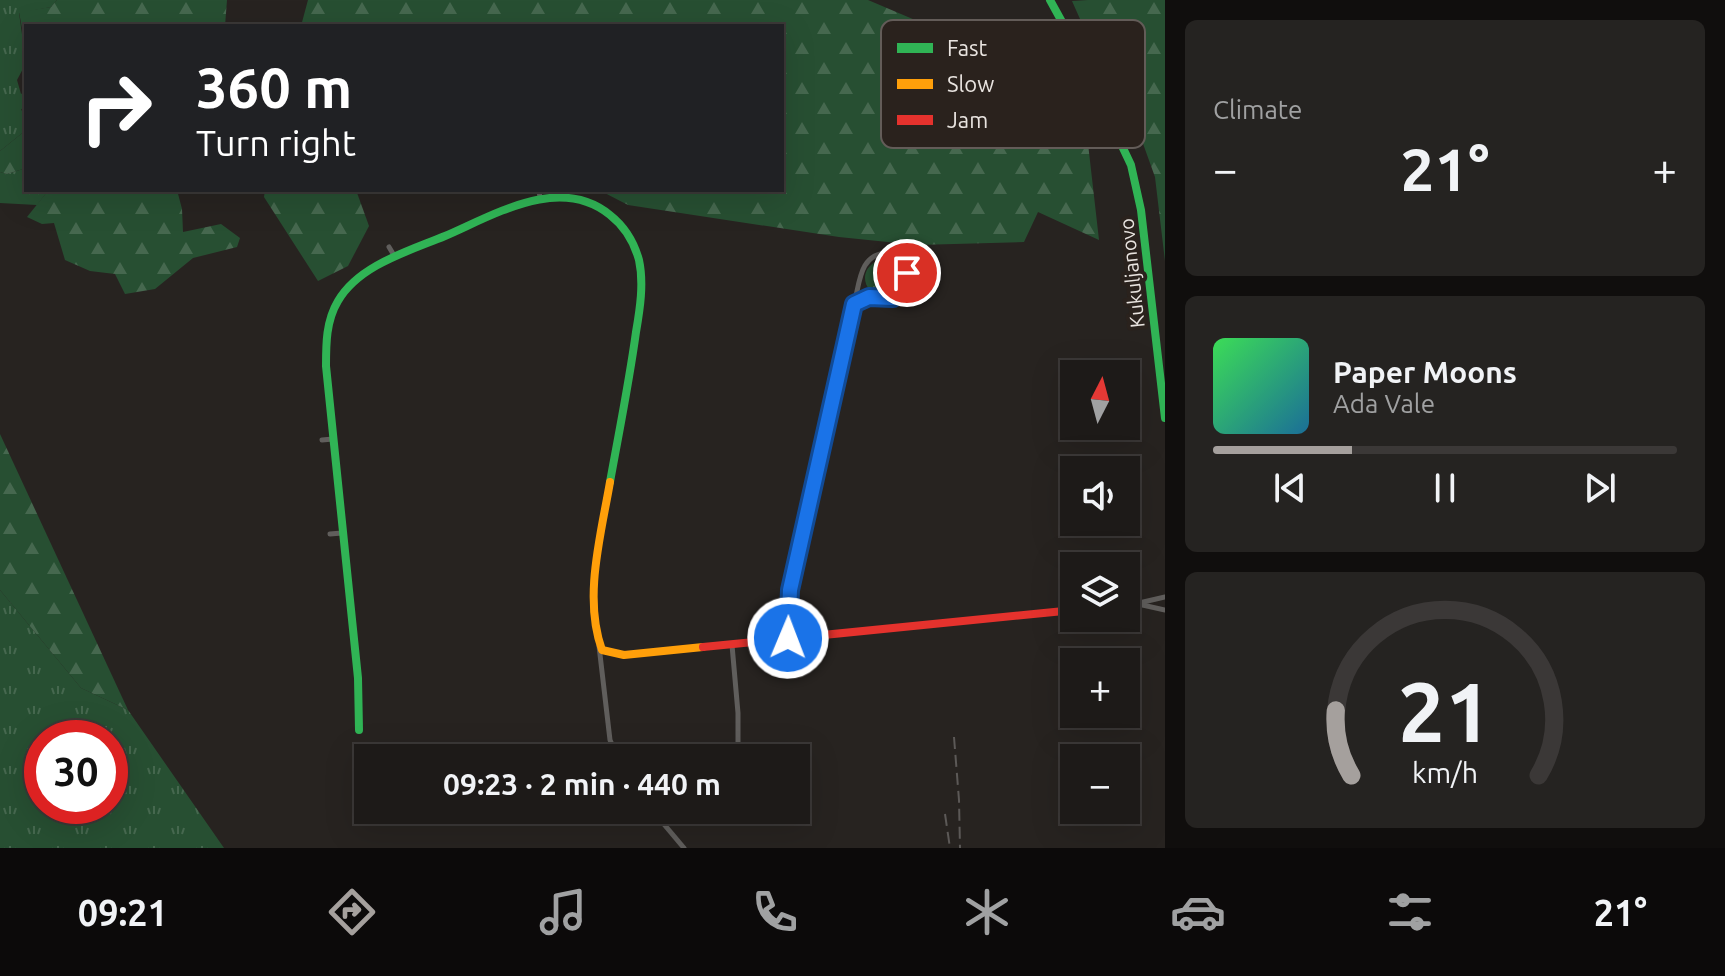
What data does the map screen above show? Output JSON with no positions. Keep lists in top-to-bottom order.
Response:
{
  "streets": {
    "street": ["Kukuljanovo"]
  },
  "legend": ["Fast", "Slow", "Jam"],
  "north": "top",
  "page": {
    "tile": "Climate",
    "turn": ["360 m", "Turn right"],
    "heat": ["−", "21°", "+"],
    "song": ["Paper Moons", "Ada Vale"],
    "map_buttons": ["+", "−"],
    "limit": "30",
    "trip": "09:23 · 2 min · 440 m",
    "tabs": ["09:21", "21°"],
    "gauge": ["21", "km/h"]
  }
}
